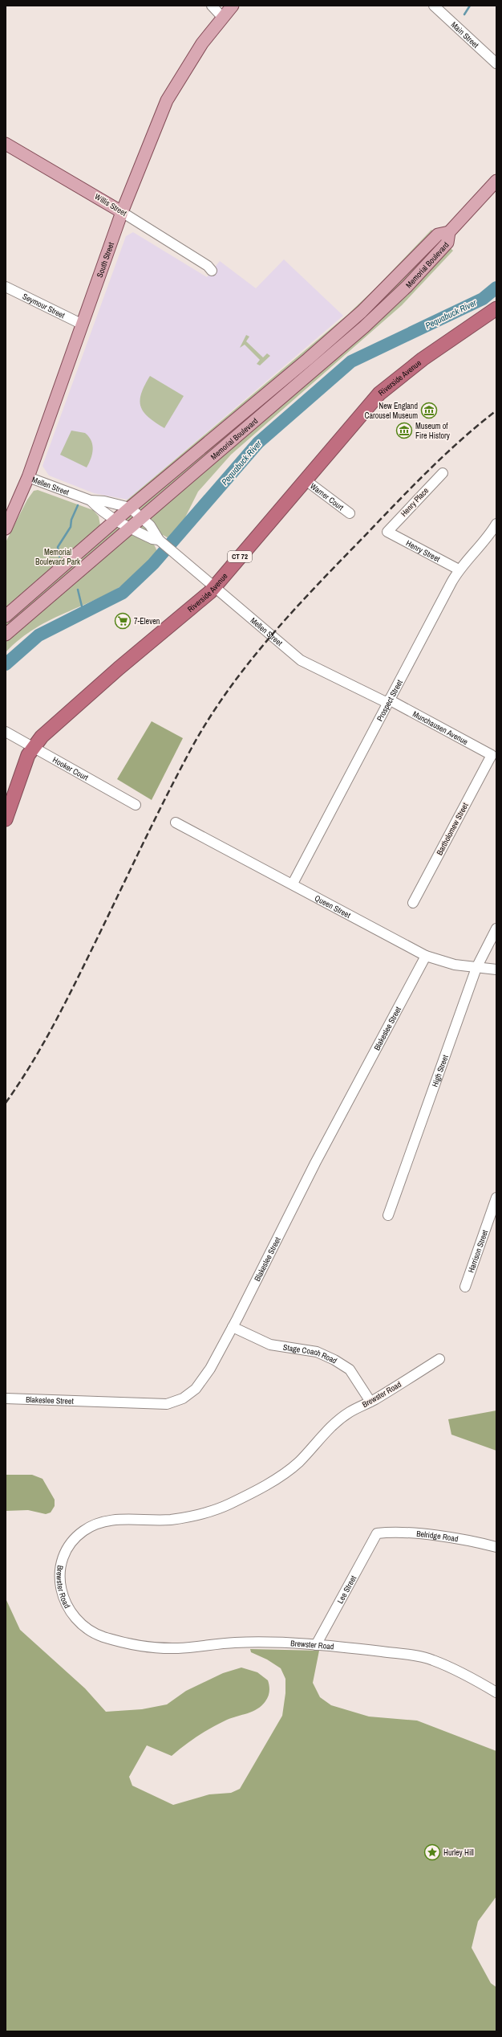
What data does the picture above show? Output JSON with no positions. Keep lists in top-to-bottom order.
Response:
{
  "streets": {
    "highway": ["Riverside Avenue", "CT 72"],
    "main road": ["Willis Street", "South Street", "Memorial Boulevard"],
    "street": [
      "Main Street",
      "Seymour Street",
      "Mellen Street",
      "Warner Court",
      "Henry Place",
      "Henry Street",
      "Prospect Street",
      "Munchausen Avenue",
      "Hooker Court",
      "Bartholomew Street",
      "Queen Street",
      "Blakeslee Street",
      "High Street",
      "Harrison Street",
      "Stage Coach Road",
      "Brewster Road",
      "Belridge Road",
      "Lee Street"
    ]
  },
  "crossings": [
    ["Willis Street", "South Street"],
    ["South Street", "Seymour Street"],
    ["South Street", "Mellen Street"],
    ["Memorial Boulevard", "Mellen Street"],
    ["Riverside Avenue", "Mellen Street"],
    ["Riverside Avenue", "Warner Court"],
    ["Riverside Avenue", "Hooker Court"],
    ["Mellen Street", "Prospect Street"],
    ["Mellen Street", "Munchausen Avenue"],
    ["Henry Place", "Henry Street"],
    ["Henry Street", "Prospect Street"],
    ["Prospect Street", "Munchausen Avenue"],
    ["Prospect Street", "Queen Street"],
    ["Munchausen Avenue", "Bartholomew Street"],
    ["Queen Street", "Blakeslee Street"],
    ["Queen Street", "High Street"],
    ["Blakeslee Street", "Stage Coach Road"],
    ["Stage Coach Road", "Brewster Road"],
    ["Brewster Road", "Lee Street"],
    ["Belridge Road", "Lee Street"]
  ],
  "water": ["Pequabuck River"],
  "parks": ["Memorial Boulevard Park"],
  "places": {
    "museum": ["New England Carousel Museum", "Museum of Fire History"],
    "supermarket": ["7-Eleven"],
    "place": ["Hurley Hill"]
  }
}
